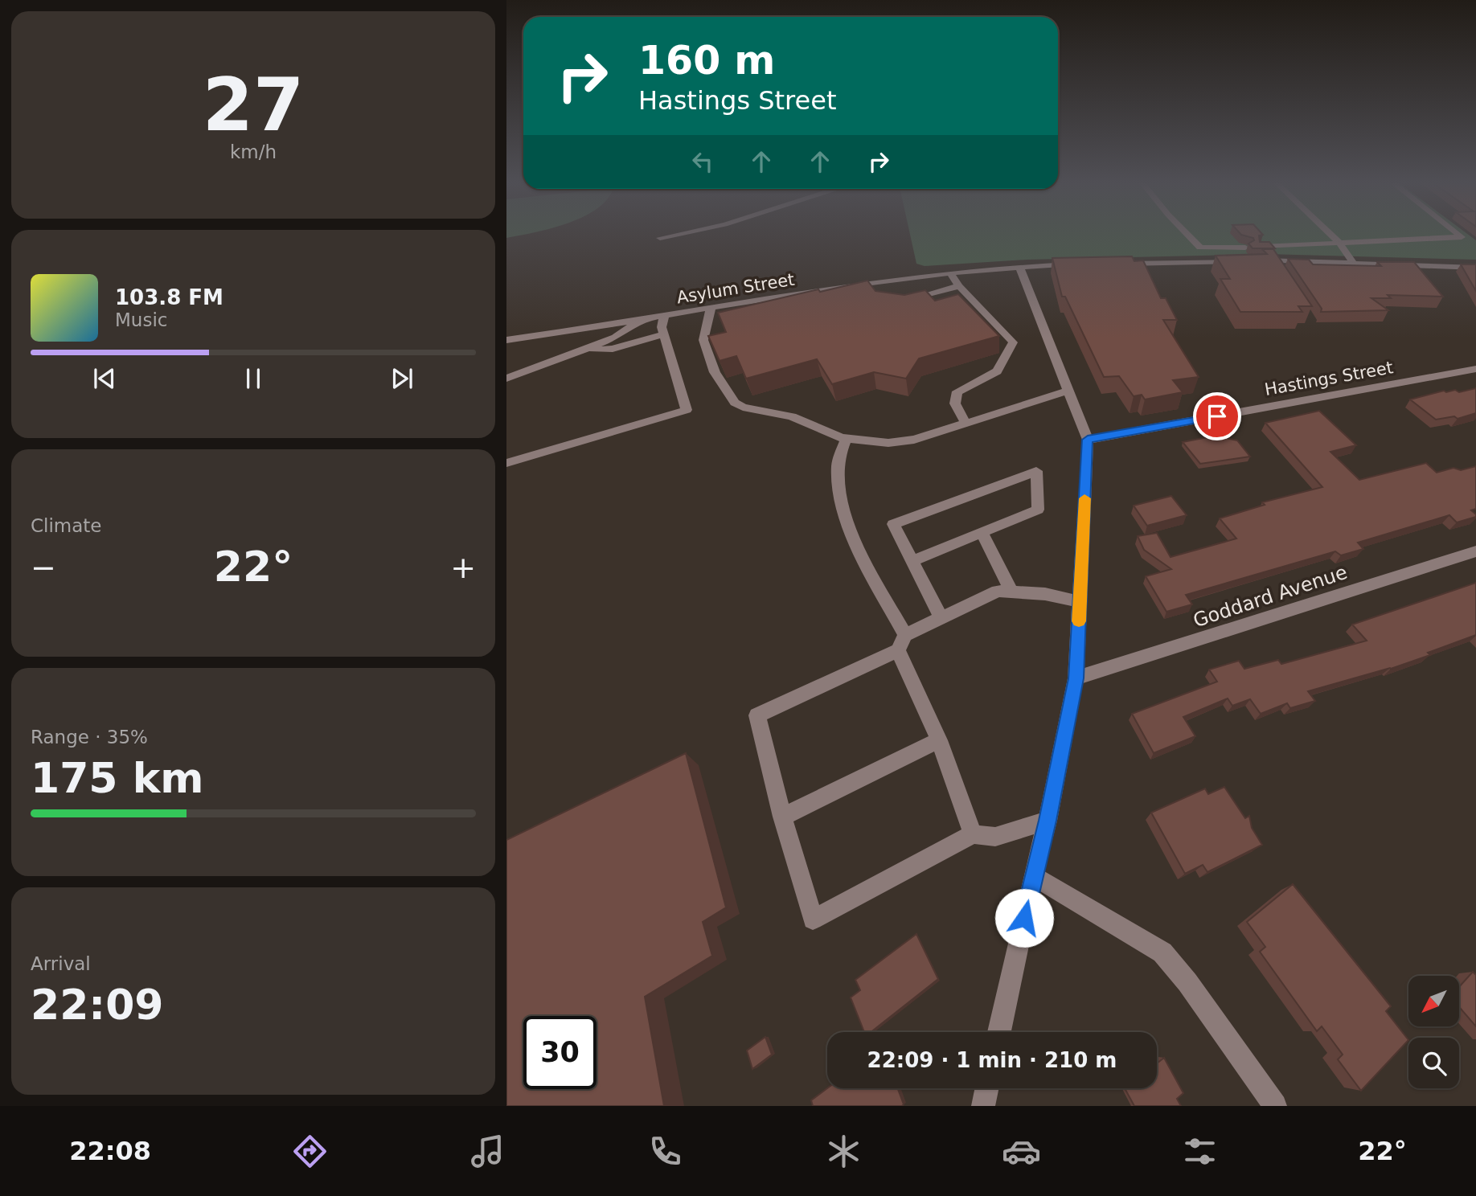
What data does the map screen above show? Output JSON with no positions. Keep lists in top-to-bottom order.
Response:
{
  "streets": {
    "street": ["Asylum Street", "Hastings Street", "Goddard Avenue"]
  },
  "north": "bottom left",
  "page": {
    "tile": [
      ["27", "km/h"],
      "Climate",
      ["Range · 35%", "175 km"],
      ["Arrival", "22:09"]
    ],
    "turn": ["160 m", "Hastings Street"],
    "song": ["103.8 FM", "Music"],
    "heat": ["−", "22°", "+"],
    "limit": "30",
    "trip": "22:09 · 1 min · 210 m",
    "tabs": ["22:08", "22°"]
  }
}
